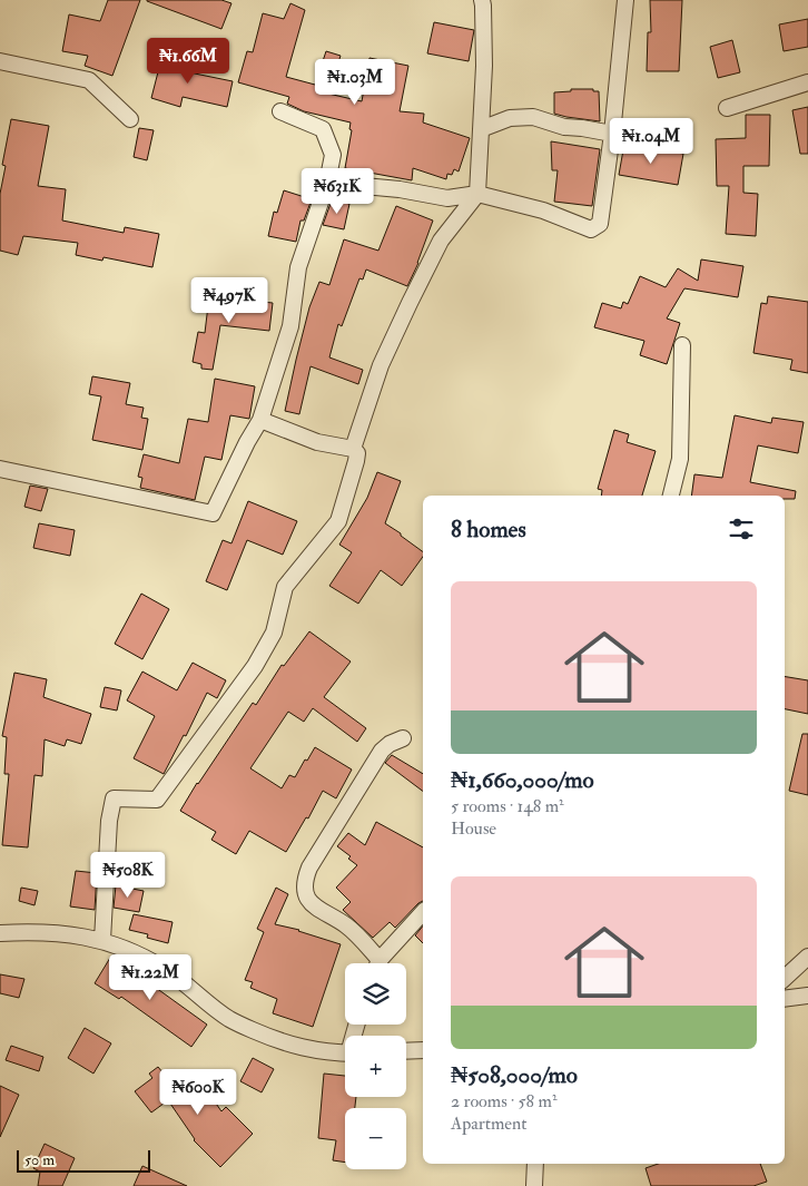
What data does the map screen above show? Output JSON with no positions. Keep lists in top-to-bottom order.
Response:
{
  "scale_bar": "50 m",
  "page": {
    "price": [
      "₦1.66M",
      "₦1.03M",
      "₦1.04M",
      "₦631K",
      "₦497K",
      "₦508K",
      "₦1.22M",
      "₦600K"
    ],
    "heading": "8 homes",
    "list": [
      {
        "name": "₦1,660,000/mo",
        "note": "5 rooms · 148 m² · House"
      },
      {
        "name": "₦508,000/mo",
        "note": "2 rooms · 58 m² · Apartment"
      }
    ],
    "map_buttons": ["+", "−"],
    "scale": "50 m"
  }
}
